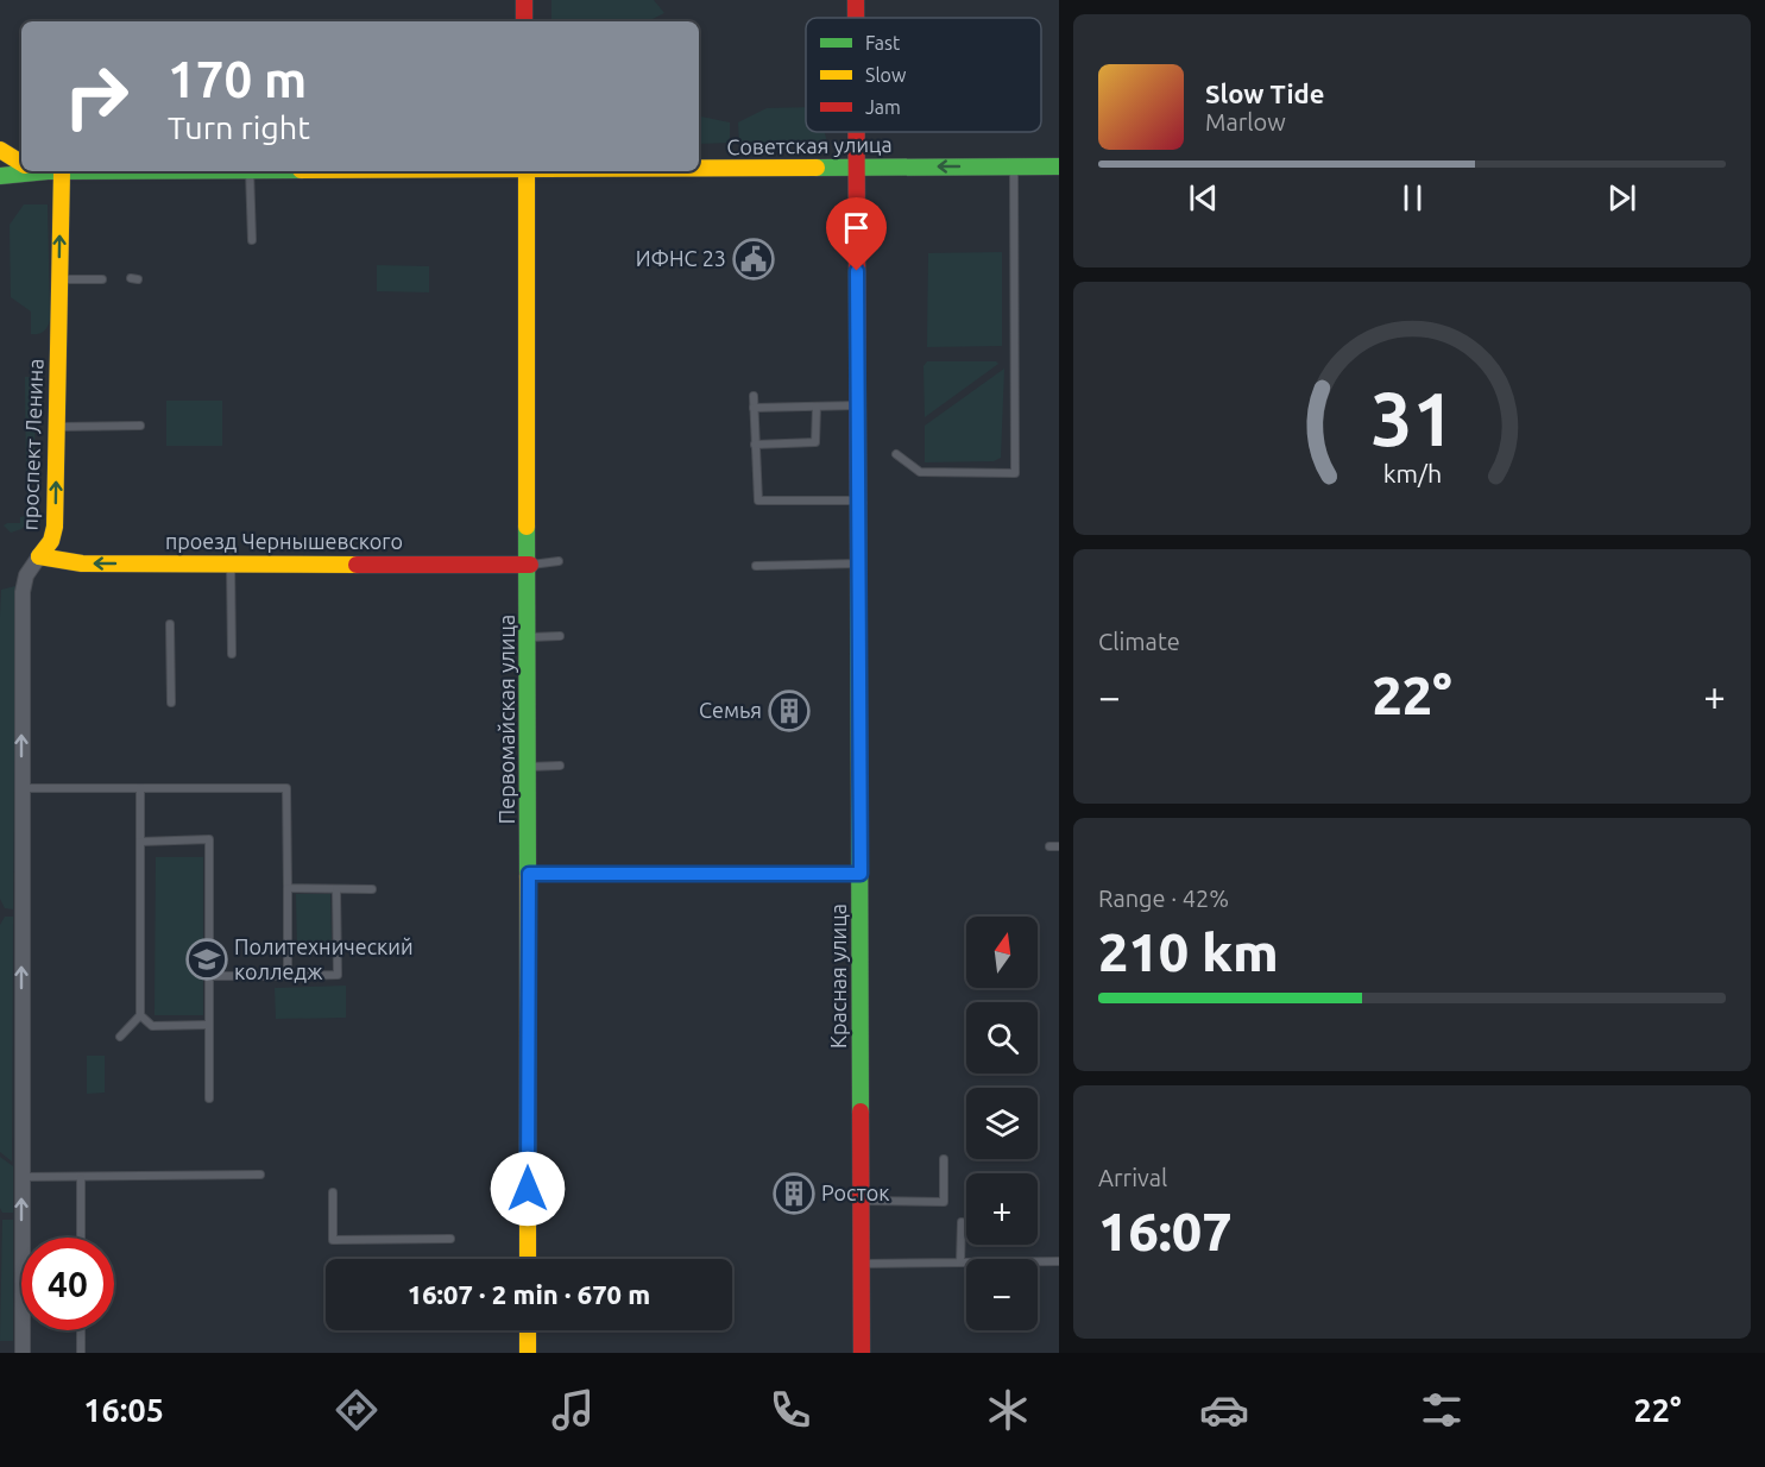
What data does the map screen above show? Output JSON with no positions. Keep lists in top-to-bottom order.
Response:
{
  "streets": {
    "main road": [
      "Советская улица",
      "проспект Ленина",
      "проезд Чернышевского",
      "Первомайская улица",
      "Красная улица"
    ]
  },
  "crossings": [
    ["Советская улица", "Красная улица"],
    ["проспект Ленина", "проезд Чернышевского"],
    ["проезд Чернышевского", "Первомайская улица"]
  ],
  "one_way": ["Советская улица", "проспект Ленина", "проезд Чернышевского"],
  "places": {
    "public building": ["ИФНС 23"],
    "building": ["Семья", "Росток"],
    "school or university": ["Политехнический колледж"]
  },
  "legend": ["Fast", "Slow", "Jam"],
  "north": "top",
  "page": {
    "turn": ["170 m", "Turn right"],
    "song": ["Slow Tide", "Marlow"],
    "tile": [
      "Climate",
      ["Range · 42%", "210 km"],
      ["Arrival", "16:07"]
    ],
    "heat": ["−", "22°", "+"],
    "map_buttons": ["+", "−"],
    "limit": "40",
    "trip": "16:07 · 2 min · 670 m",
    "tabs": ["16:05", "22°"],
    "gauge": ["31", "km/h"]
  }
}
